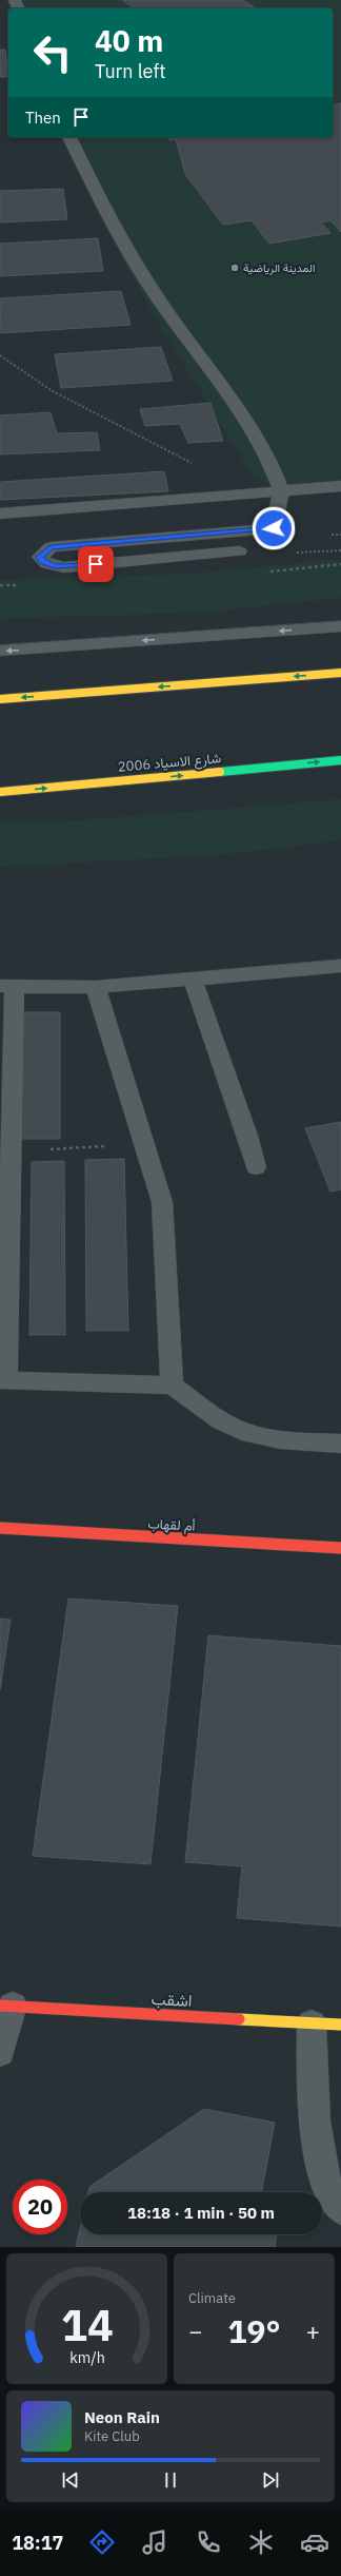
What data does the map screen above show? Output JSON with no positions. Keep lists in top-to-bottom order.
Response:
{
  "streets": {
    "main road": ["شارع الاسياد 2006", "أم لقهاب", "اشقب"]
  },
  "one_way": ["شارع الاسياد 2006"],
  "places": ["المدينة الرياضية"],
  "page": {
    "turn": ["40 m", "Turn left"],
    "then": "Then",
    "limit": "20",
    "trip": "18:18 · 1 min · 50 m",
    "tile": "Climate",
    "heat": ["−", "19°", "+"],
    "song": ["Neon Rain", "Kite Club"],
    "tabs": "18:17",
    "gauge": ["14", "km/h"]
  }
}
